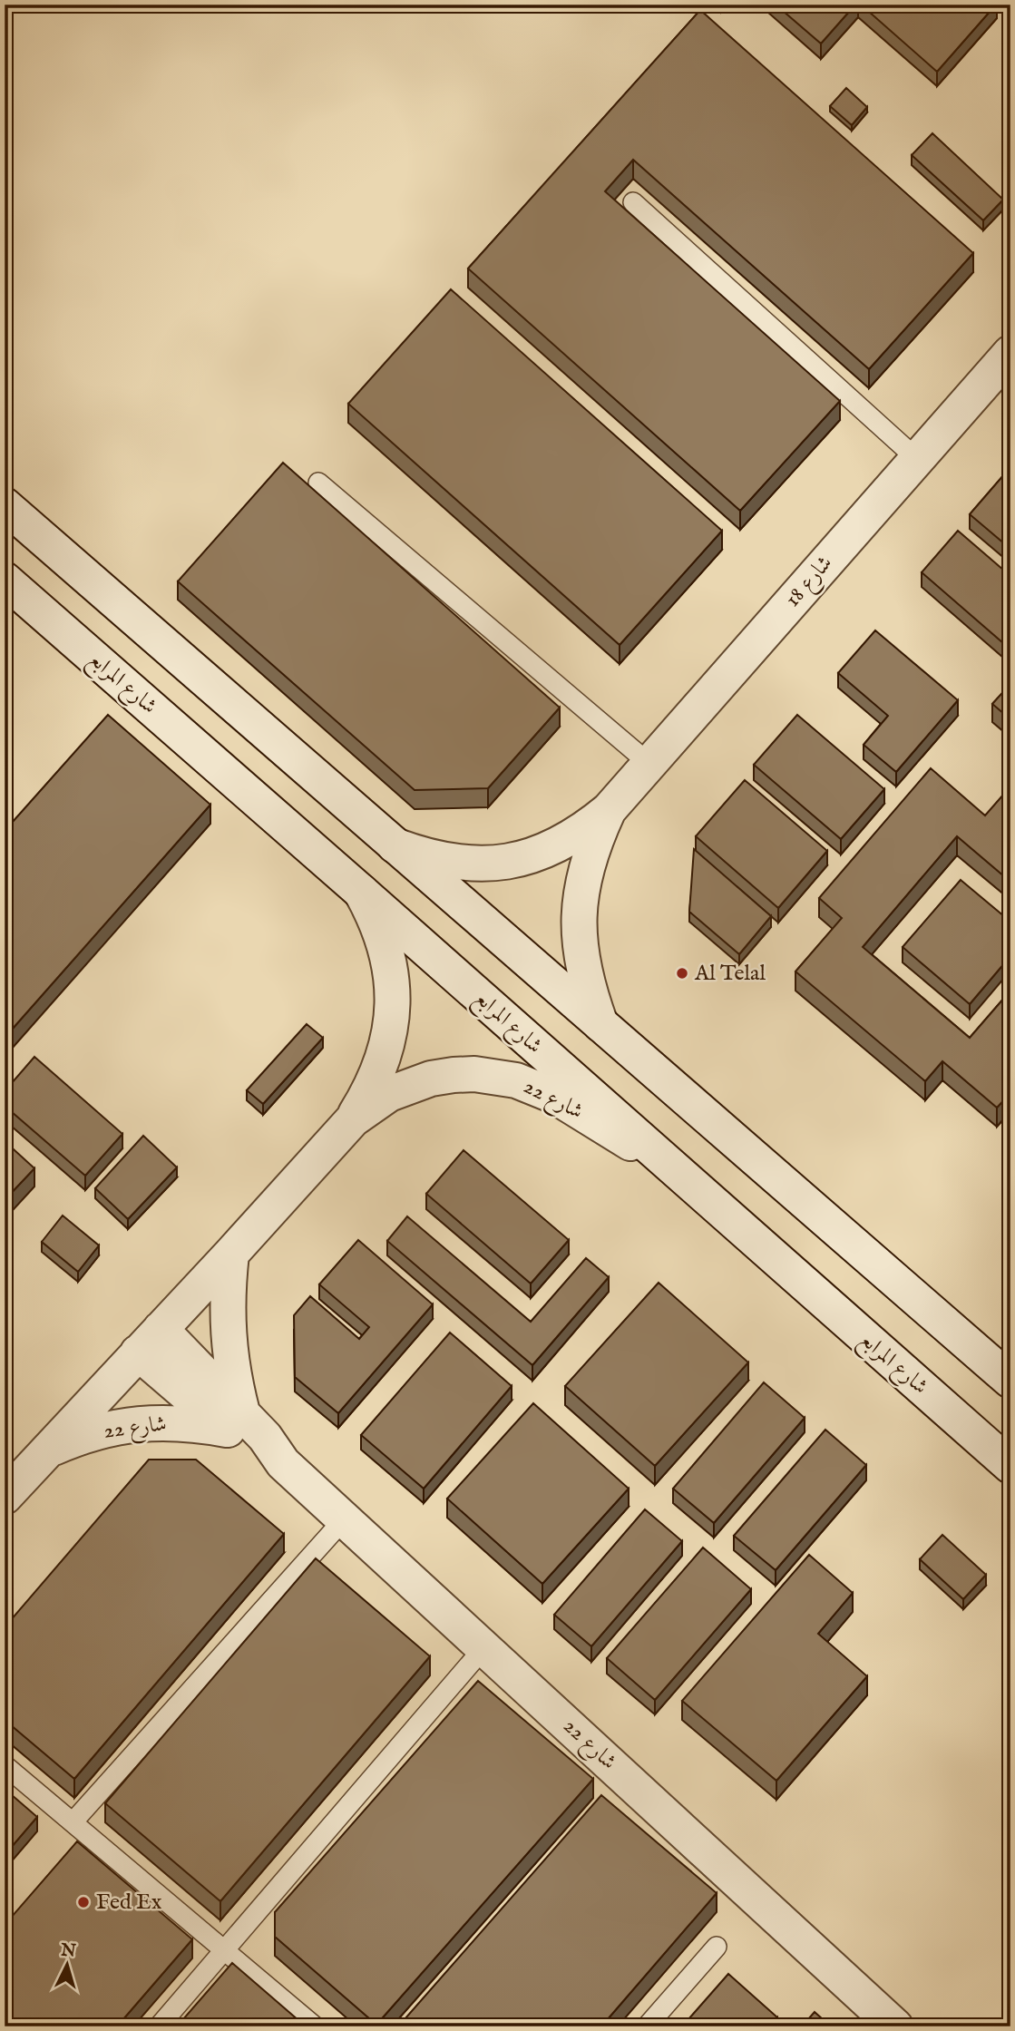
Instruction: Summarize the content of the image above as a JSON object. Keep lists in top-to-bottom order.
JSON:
{
  "streets": {
    "street": ["شارع 18", "شارع المرابع", "شارع 22"]
  },
  "crossings": [
    ["شارع المرابع", "شارع 22"]
  ],
  "places": ["Al Telal", "Fed Ex"],
  "north": "top"
}
